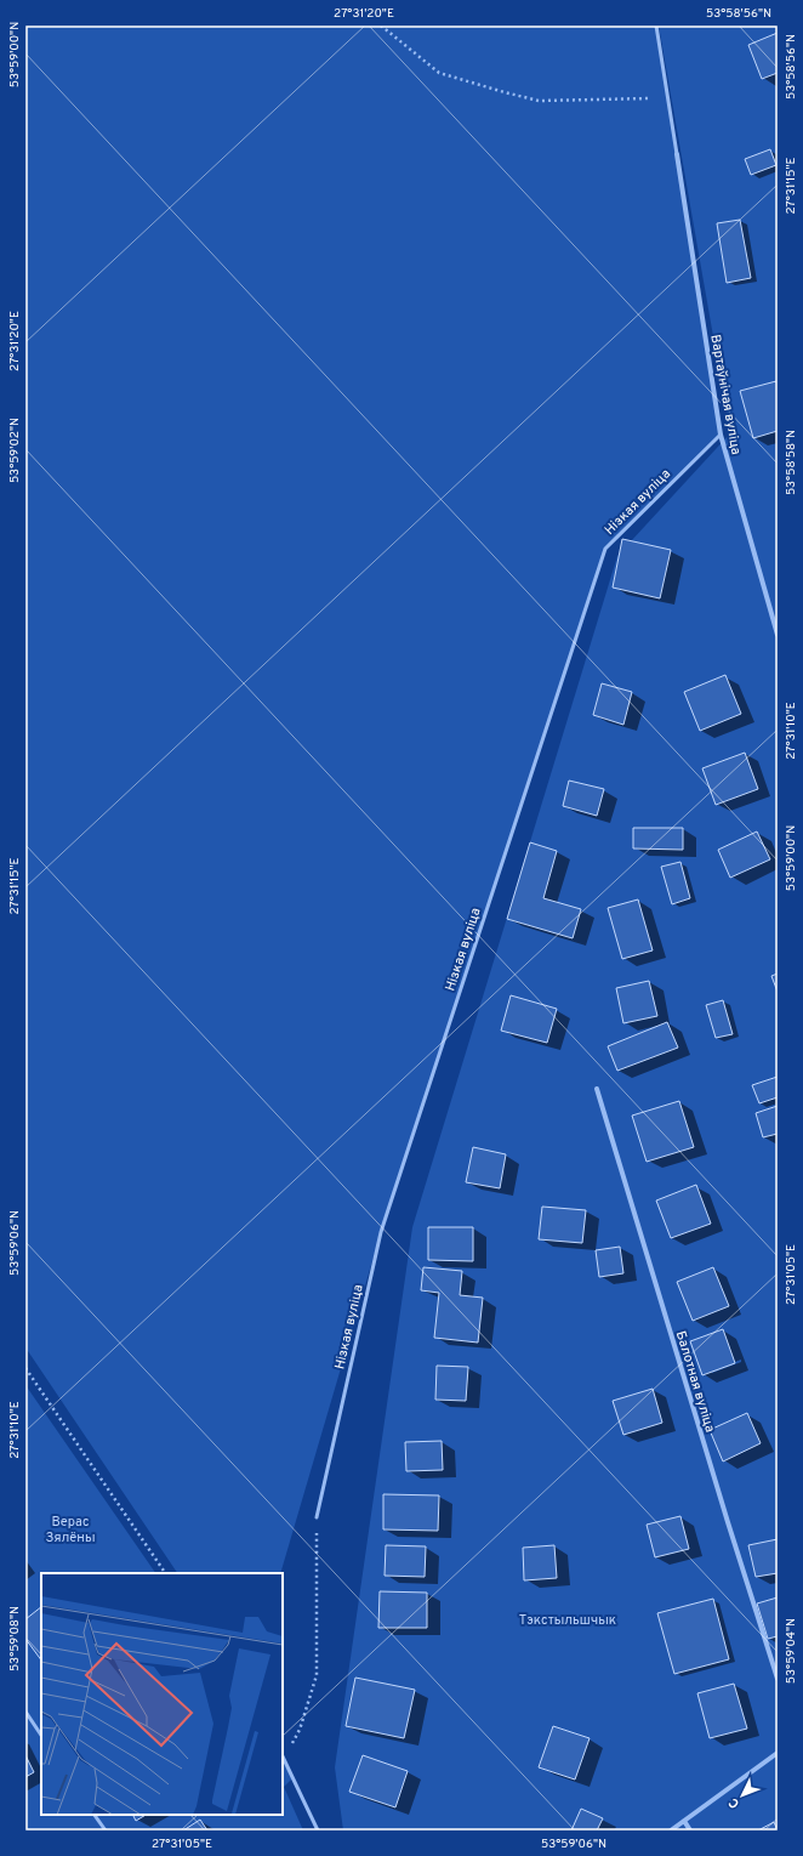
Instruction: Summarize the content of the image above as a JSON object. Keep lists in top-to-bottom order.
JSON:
{
  "streets": {
    "street": ["Вартаўнічая вуліца", "Балотная вуліца"],
    "lane": ["Нізкая вуліца"]
  },
  "crossings": [
    ["Вартаўнічая вуліца", "Нізкая вуліца"]
  ],
  "parks": ["Верас Зялёны", "Тэкстыльшчык"],
  "north": "bottom left",
  "coordinates": [
    "27°31'20\"E",
    "53°58'56\"N",
    "53°59'00\"N",
    "27°31'15\"E",
    "53°59'02\"N",
    "53°58'58\"N",
    "27°31'10\"E",
    "53°59'06\"N",
    "27°31'05\"E",
    "53°59'08\"N",
    "53°59'04\"N"
  ]
}
